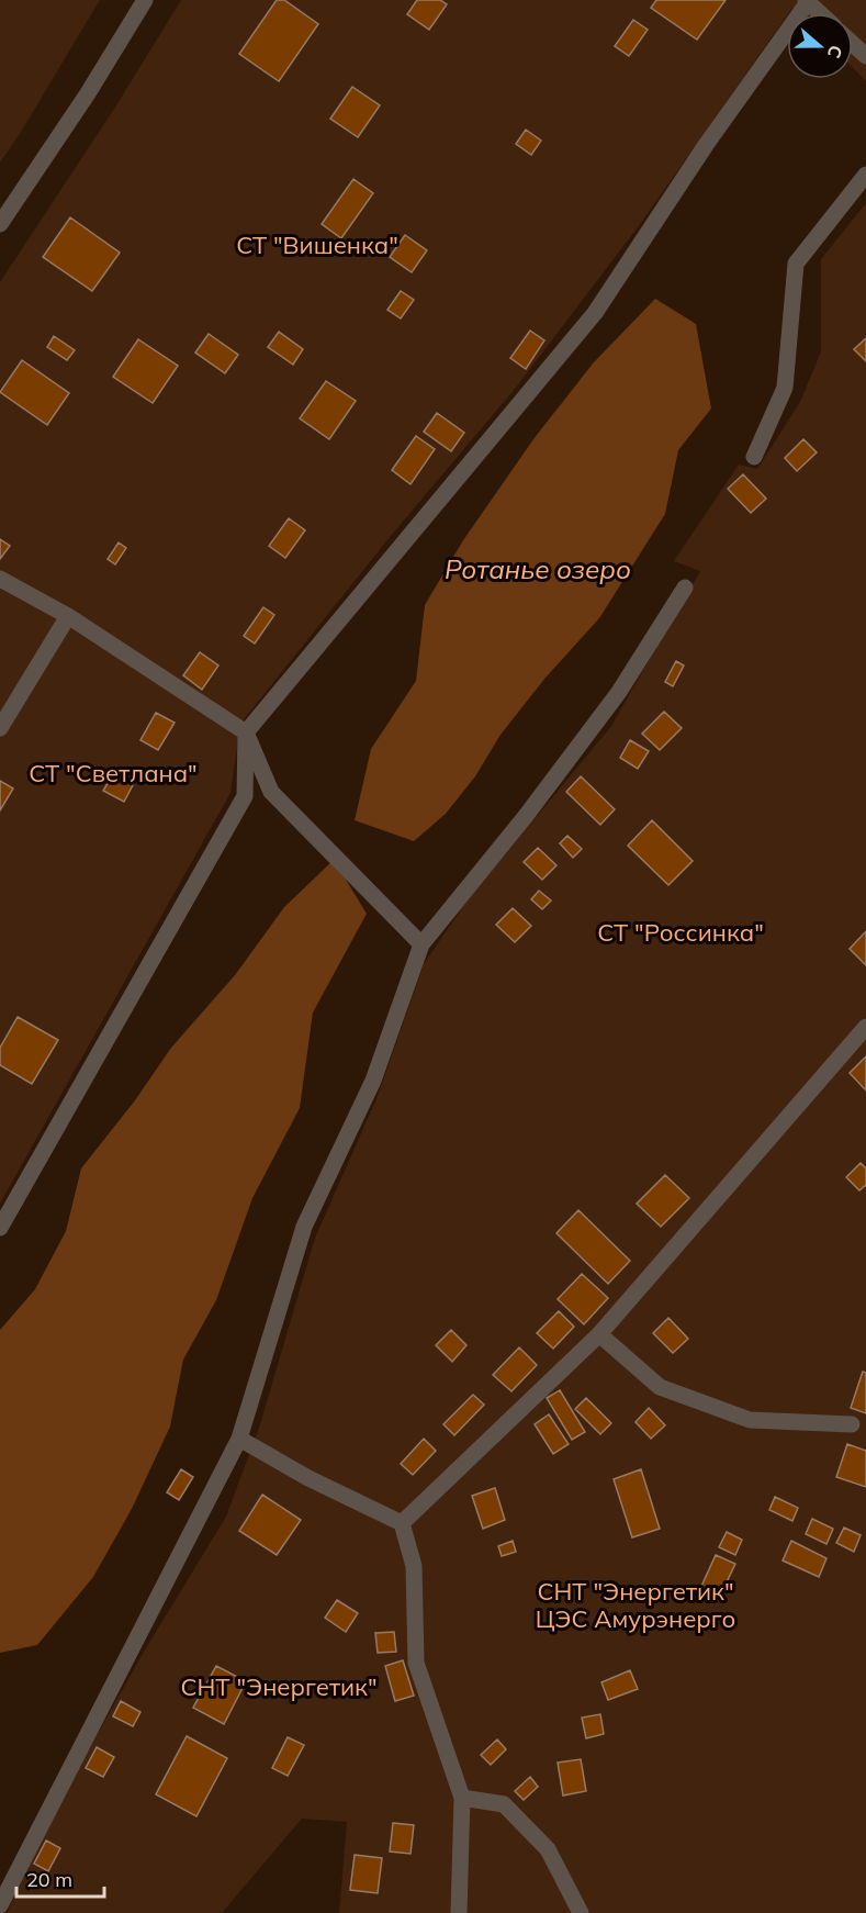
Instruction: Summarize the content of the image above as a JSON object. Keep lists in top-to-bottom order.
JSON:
{
  "water": ["Ротанье озеро"],
  "parks": [
    "СТ \"Вишенка\"",
    "СТ \"Светлана\"",
    "СТ \"Россинка\"",
    "СНТ \"Энергетик\" ЦЭС Амурэнерго",
    "СНТ \"Энергетик\""
  ],
  "scale_bar": "20 m",
  "north": "right"
}
